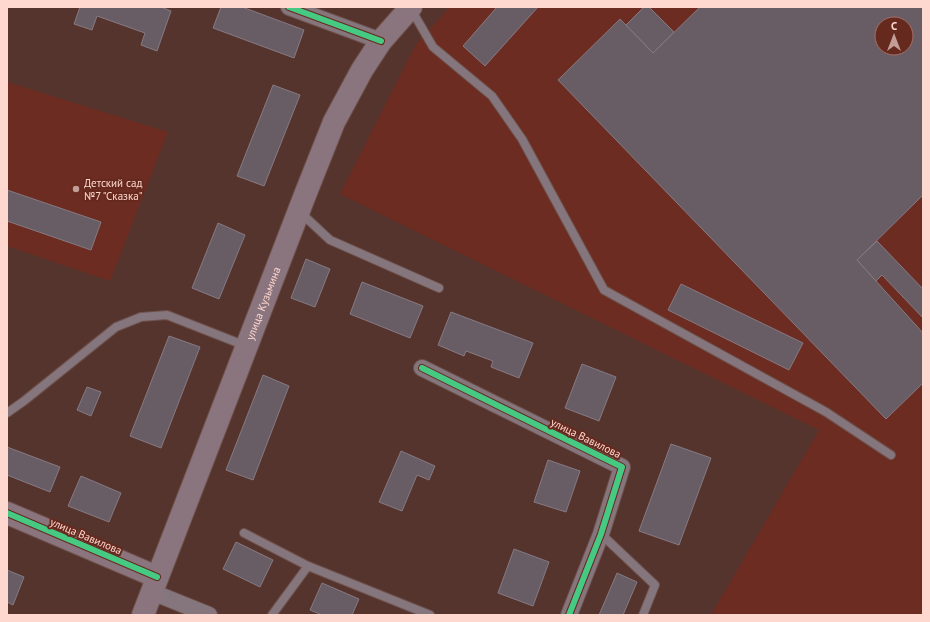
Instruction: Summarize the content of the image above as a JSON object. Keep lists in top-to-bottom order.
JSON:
{
  "streets": {
    "main road": ["улица Кузьмина", "улица Вавилова"]
  },
  "crossings": [
    ["улица Кузьмина", "улица Вавилова"]
  ],
  "places": ["Детский сад №7 \"Сказка\""],
  "north": "top"
}
